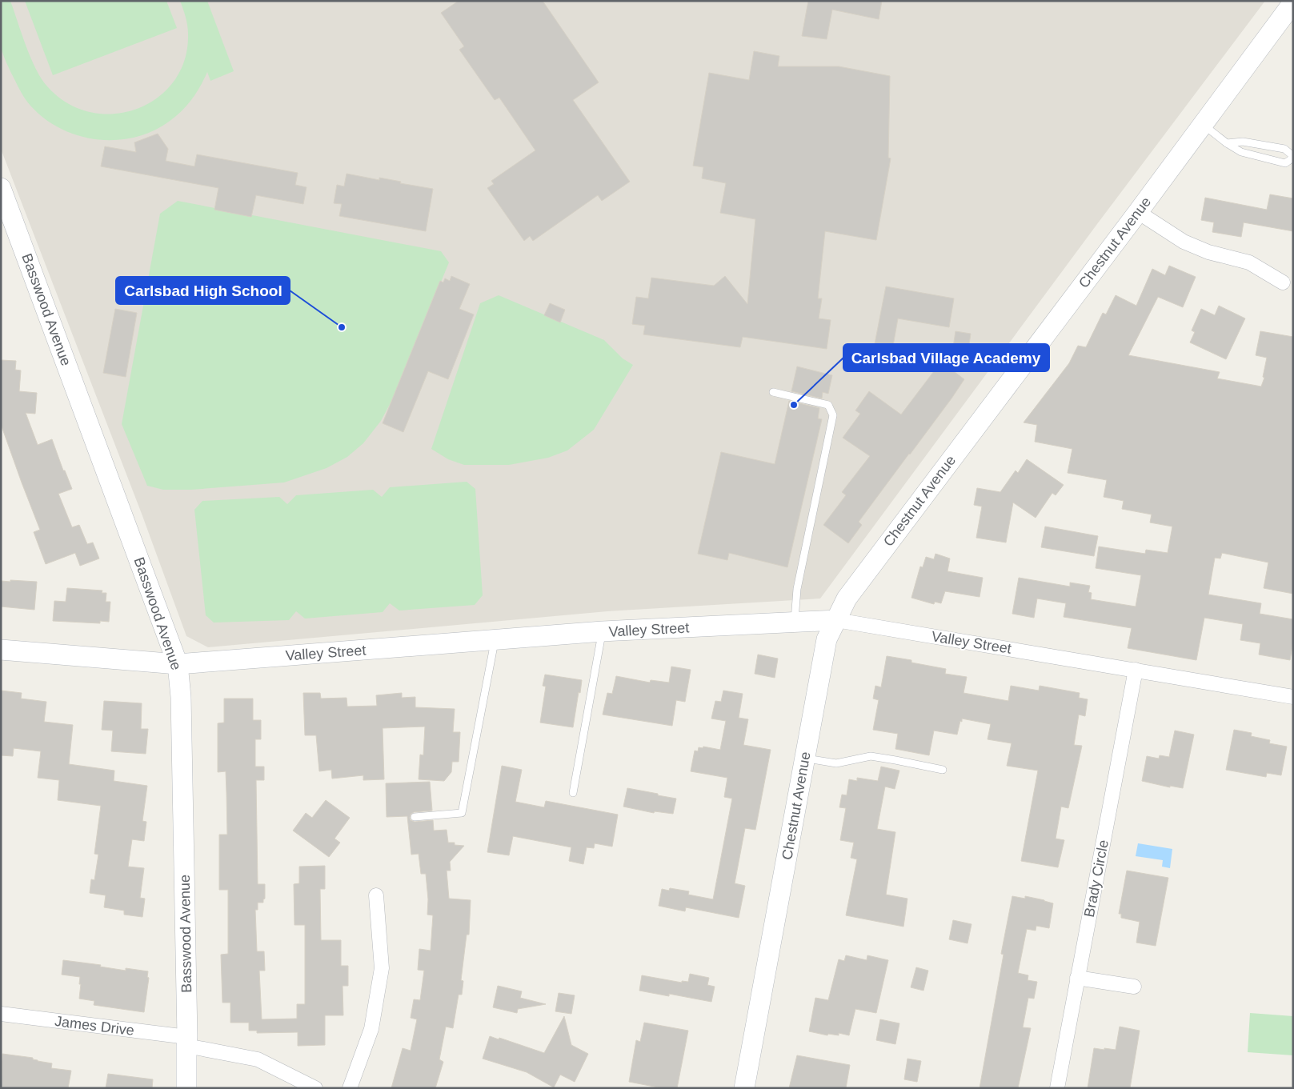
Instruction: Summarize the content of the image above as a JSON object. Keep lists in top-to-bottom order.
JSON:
{
  "streets": {
    "street": [
      "Chestnut Avenue",
      "Basswood Avenue",
      "Valley Street",
      "Brady Circle",
      "James Drive"
    ]
  },
  "crossings": [
    ["Chestnut Avenue", "Valley Street"],
    ["Basswood Avenue", "Valley Street"],
    ["Basswood Avenue", "James Drive"],
    ["Valley Street", "Brady Circle"]
  ],
  "places": ["Carlsbad High School", "Carlsbad Village Academy"]
}
